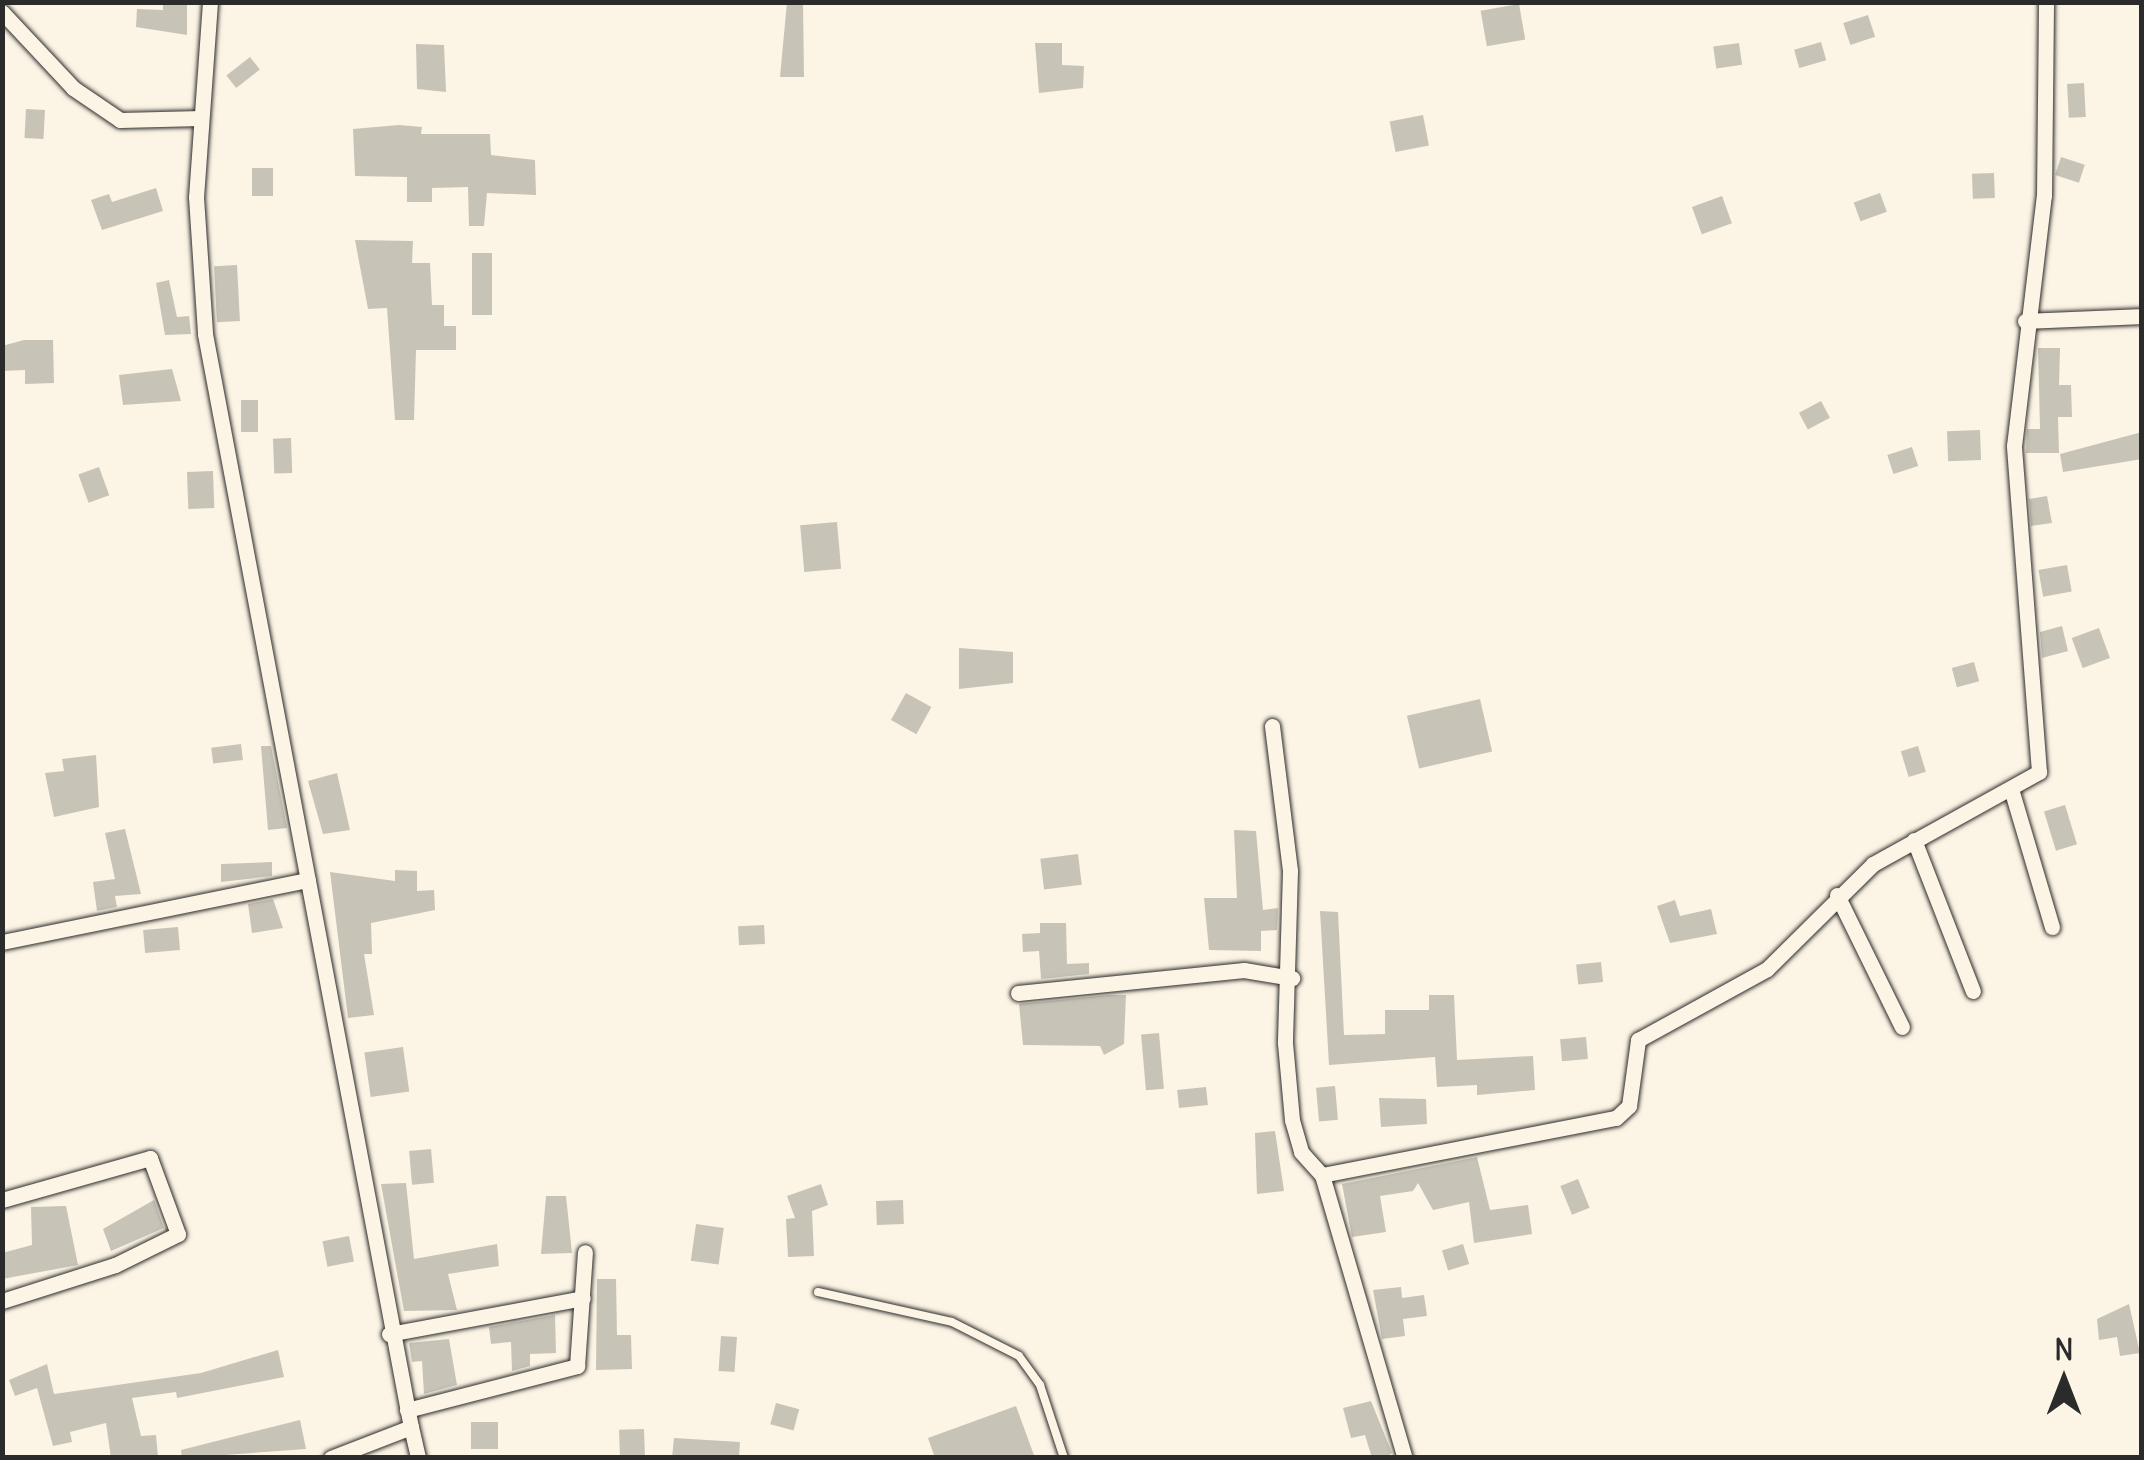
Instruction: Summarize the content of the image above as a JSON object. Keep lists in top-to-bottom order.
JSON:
{
  "north": "top"
}
